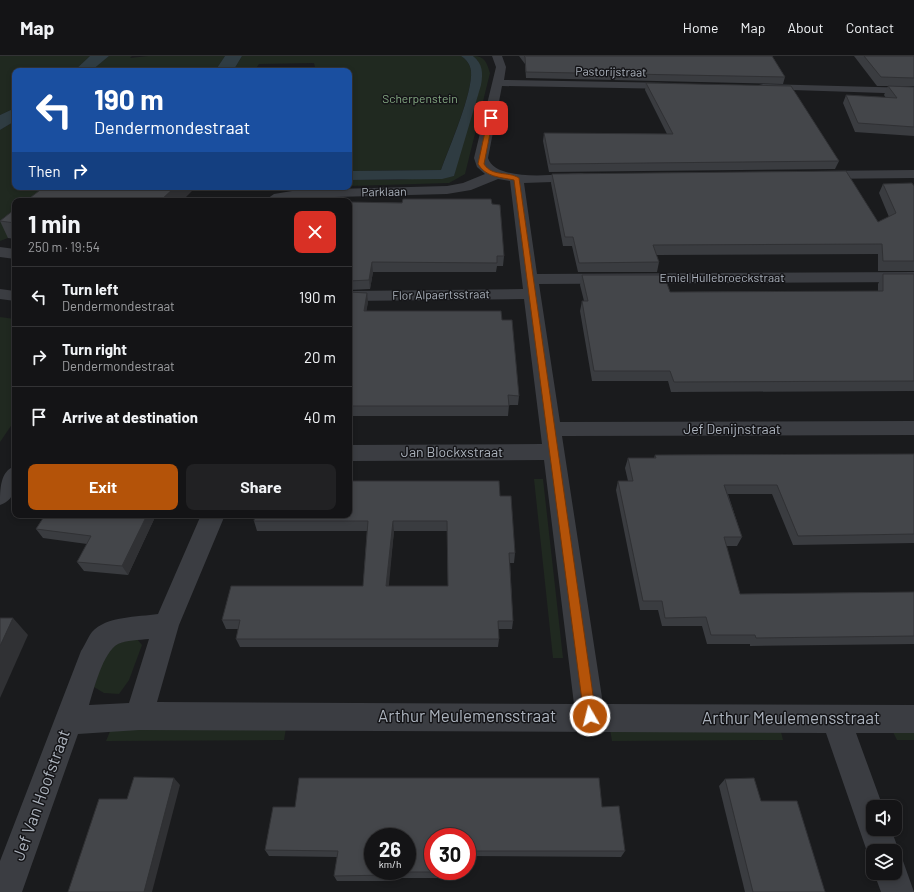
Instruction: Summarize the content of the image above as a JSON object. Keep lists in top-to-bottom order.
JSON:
{
  "streets": {
    "street": [
      "Pastorijstraat",
      "Parklaan",
      "Emiel Hullebroeckstraat",
      "Flor Alpaertsstraat",
      "Jef Denijnstraat",
      "Jan Blockxstraat",
      "Arthur Meulemensstraat",
      "Jef Van Hoofstraat"
    ]
  },
  "crossings": [
    ["Emiel Hullebroeckstraat", "Flor Alpaertsstraat"],
    ["Arthur Meulemensstraat", "Jef Van Hoofstraat"]
  ],
  "parks": ["Scherpenstein"],
  "page": {
    "header": "Map",
    "nav": [
      "Home",
      "Map",
      "About",
      "Contact"
    ],
    "turn": ["190 m", "Dendermondestraat"],
    "then": "Then",
    "heading": ["1 min", "250 m · 19:54"],
    "list": [
      {
        "name": "Turn left",
        "note": "Dendermondestraat",
        "value": "190 m"
      },
      {
        "name": "Turn right",
        "note": "Dendermondestraat",
        "value": "20 m"
      },
      {
        "name": "Arrive at destination",
        "value": "40 m"
      }
    ],
    "buttons": ["Exit", "Share"],
    "speed": "26 km/h",
    "limit": "30"
  }
}
